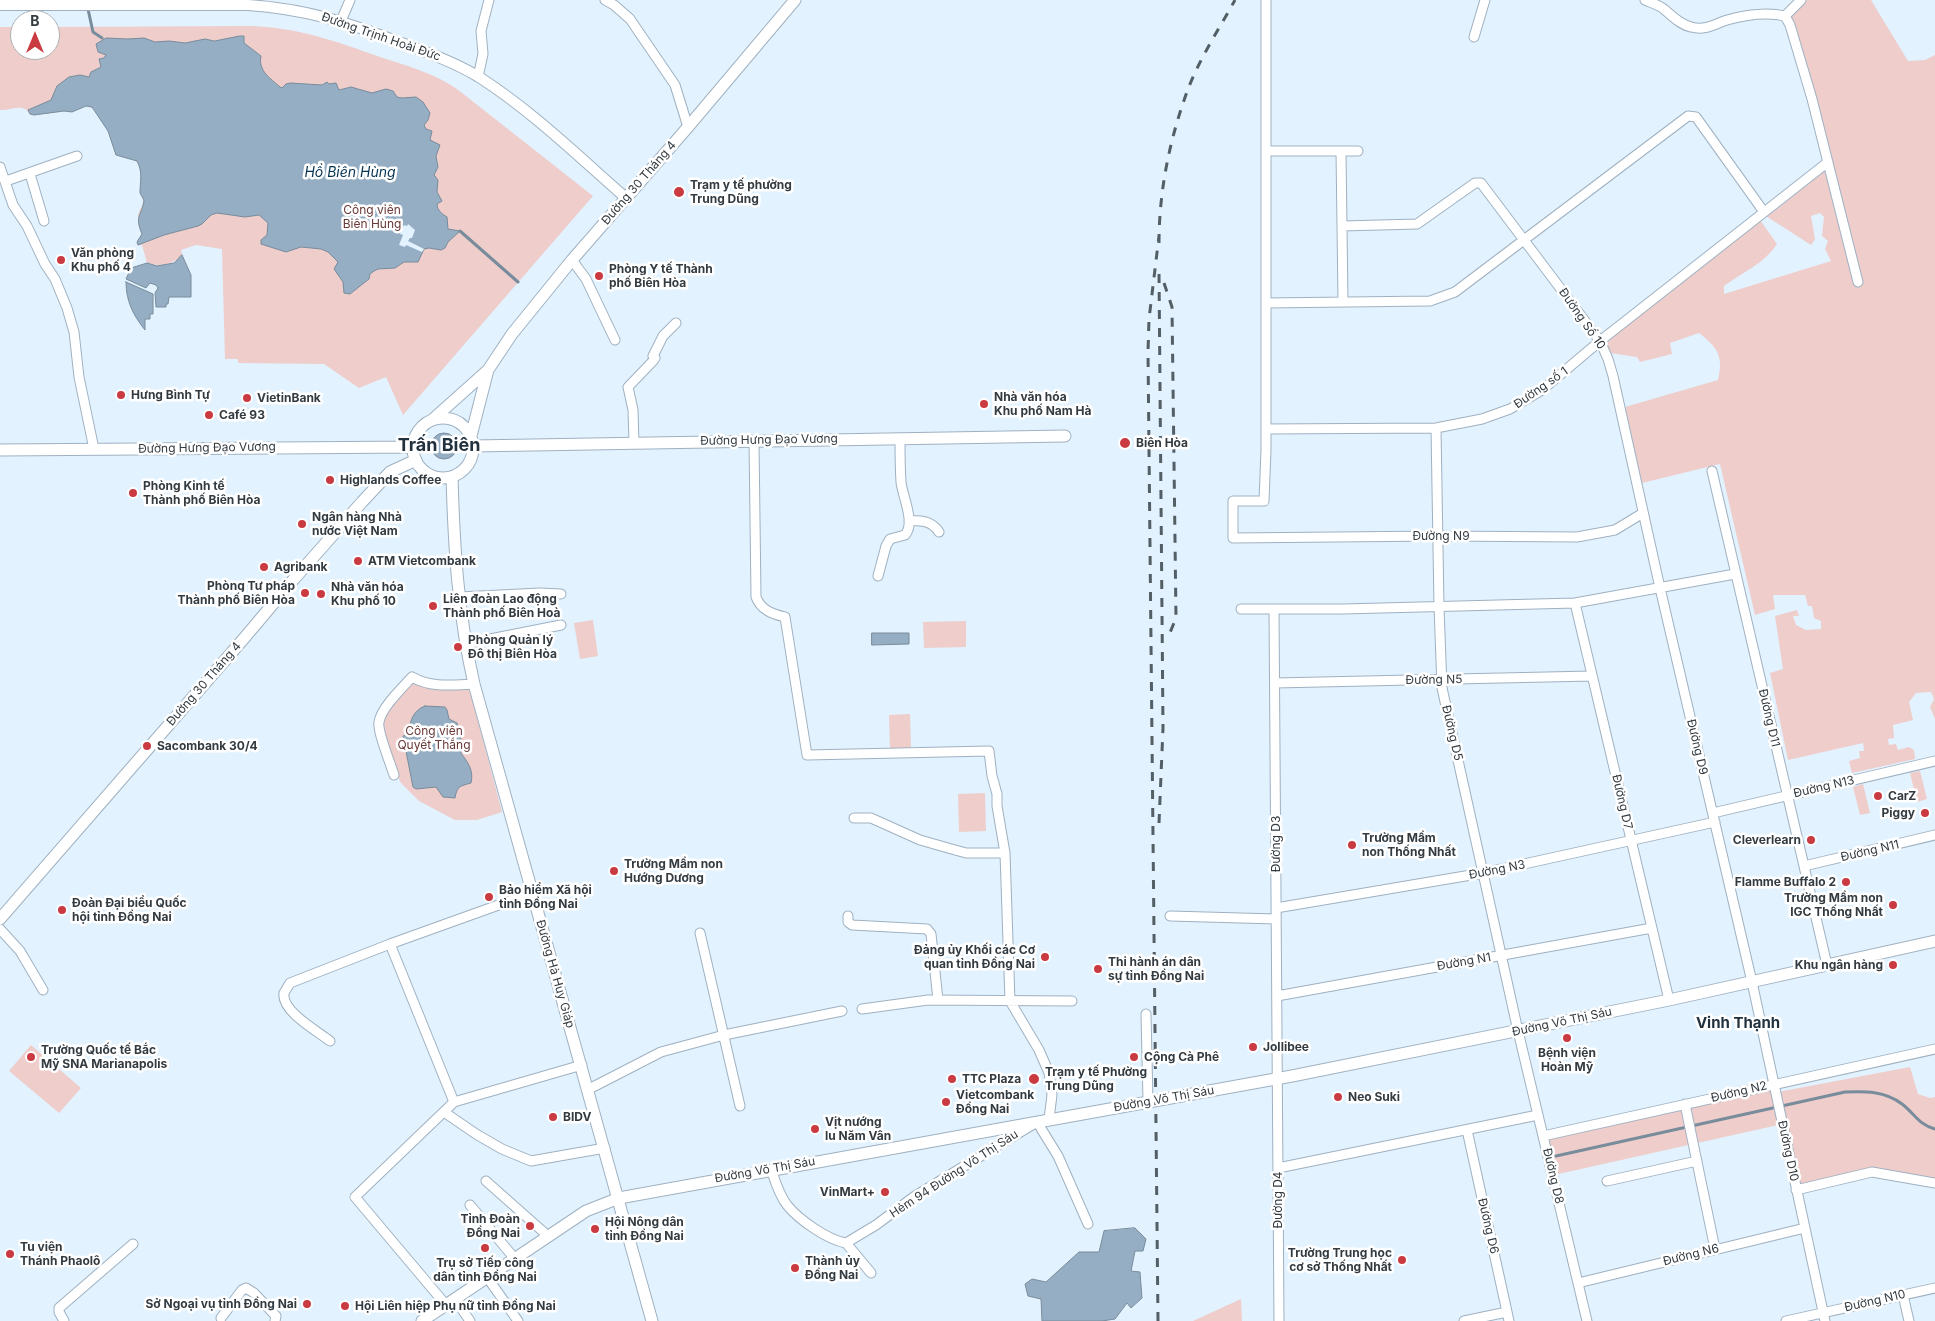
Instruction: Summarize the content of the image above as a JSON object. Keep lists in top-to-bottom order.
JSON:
{
  "streets": {
    "main road": [
      "Đường 30 Tháng 4",
      "Đường Hưng Đạo Vương",
      "Đường Hà Huy Giáp",
      "Đường Võ Thị Sáu"
    ],
    "street": [
      "Đường Trịnh Hoài Đức",
      "Đường Số 10",
      "Đường số 1",
      "Đường N9",
      "Đường N5",
      "Đường D11",
      "Đường D5",
      "Đường D9",
      "Đường N13",
      "Đường D7",
      "Đường D3",
      "Đường N11",
      "Đường N3",
      "Đường N1",
      "Đường N2",
      "Đường D10",
      "Hẻm 94 Đường Võ Thị Sáu",
      "Đường D8",
      "Đường D4",
      "Đường D6",
      "Đường N6",
      "Đường N10"
    ]
  },
  "crossings": [
    ["Đường Trịnh Hoài Đức", "Đường 30 Tháng 4"],
    ["Đường 30 Tháng 4", "Đường Hưng Đạo Vương"],
    ["Đường 30 Tháng 4", "Đường Hà Huy Giáp"],
    ["Đường Số 10", "Đường số 1"],
    ["Đường Số 10", "Đường N9"],
    ["Đường Số 10", "Đường D9"],
    ["Đường số 1", "Đường N9"],
    ["Đường số 1", "Đường D5"],
    ["Đường Hưng Đạo Vương", "Đường Hà Huy Giáp"],
    ["Đường N9", "Đường D5"],
    ["Đường N9", "Đường D9"],
    ["Đường N5", "Đường D5"],
    ["Đường N5", "Đường D7"],
    ["Đường N5", "Đường D3"],
    ["Đường D11", "Đường N13"],
    ["Đường D11", "Đường N11"],
    ["Đường D11", "Đường Võ Thị Sáu"],
    ["Đường D5", "Đường N3"],
    ["Đường D5", "Đường N1"],
    ["Đường D5", "Đường Võ Thị Sáu"],
    ["Đường D5", "Đường D8"],
    ["Đường D9", "Đường N13"],
    ["Đường D9", "Đường N3"],
    ["Đường D9", "Đường Võ Thị Sáu"],
    ["Đường D9", "Đường D10"],
    ["Đường D7", "Đường N3"],
    ["Đường D7", "Đường N1"],
    ["Đường D7", "Đường Võ Thị Sáu"],
    ["Đường D3", "Đường N3"],
    ["Đường D3", "Đường N1"],
    ["Đường D3", "Đường Võ Thị Sáu"],
    ["Đường D3", "Đường D4"],
    ["Đường Hà Huy Giáp", "Đường Võ Thị Sáu"],
    ["Đường Võ Thị Sáu", "Đường D10"],
    ["Đường Võ Thị Sáu", "Hẻm 94 Đường Võ Thị Sáu"],
    ["Đường Võ Thị Sáu", "Đường D8"],
    ["Đường Võ Thị Sáu", "Đường D4"],
    ["Đường N2", "Đường D10"],
    ["Đường N2", "Đường D8"],
    ["Đường D10", "Đường N6"],
    ["Đường D10", "Đường N10"],
    ["Đường D8", "Đường N6"]
  ],
  "districts": ["Trấn Biên", "Vinh Thạnh"],
  "water": ["Hồ Biên Hùng"],
  "parks": ["Công viên Biên Hùng", "Công viên Quyết Thắng"],
  "places": [
    "Trạm y tế phường Trung Dũng",
    "Văn phòng Khu phố 4",
    "Phòng Y tế Thành phố Biên Hòa",
    "Hưng Bình Tự",
    "VietinBank",
    "Nhà văn hóa Khu phố Nam Hà",
    "Café 93",
    "Biên Hòa",
    "Highlands Coffee",
    "Phòng Kinh tế Thành phố Biên Hòa",
    "Ngân hàng Nhà nước Việt Nam",
    "ATM Vietcombank",
    "Agribank",
    "Phòng Tư pháp Thành phố Biên Hòa",
    "Nhà văn hóa Khu phố 10",
    "Liên đoàn Lao động Thành phố Biên Hoà",
    "Phòng Quản lý Đô thị Biên Hòa",
    "Sacombank 30/4",
    "CarZ",
    "Piggy",
    "Cleverlearn",
    "Trường Mầm non Thống Nhất",
    "Trường Mầm non Hướng Dương",
    "Flamme Buffalo 2",
    "Bảo hiểm Xã hội tỉnh Đồng Nai",
    "Trường Mầm non IGC Thống Nhất",
    "Đoàn Đại biểu Quốc hội tỉnh Đồng Nai",
    "Đảng ủy Khối các Cơ quan tỉnh Đồng Nai",
    "Khu ngân hàng",
    "Thi hành án dân sự tỉnh Đồng Nai",
    "Bệnh viện Hoàn Mỹ",
    "Jollibee",
    "Trường Quốc tế Bắc Mỹ SNA Marianapolis",
    "Cộng Cà Phê",
    "TTC Plaza",
    "Trạm y tế Phường Trung Dũng",
    "Neo Suki",
    "Vietcombank Đồng Nai",
    "BIDV",
    "Vịt nướng lu Năm Vân",
    "VinMart+",
    "Tỉnh Đoàn Đồng Nai",
    "Hội Nông dân tỉnh Đồng Nai",
    "Trụ sở Tiếp công dân tỉnh Đồng Nai",
    "Tu viện Thánh Phaolô",
    "Trường Trung học cơ sở Thống Nhất",
    "Thành ủy Đồng Nai",
    "Sở Ngoại vụ tỉnh Đồng Nai",
    "Hội Liên hiệp Phụ nữ tỉnh Đồng Nai"
  ],
  "north": "top"
}
